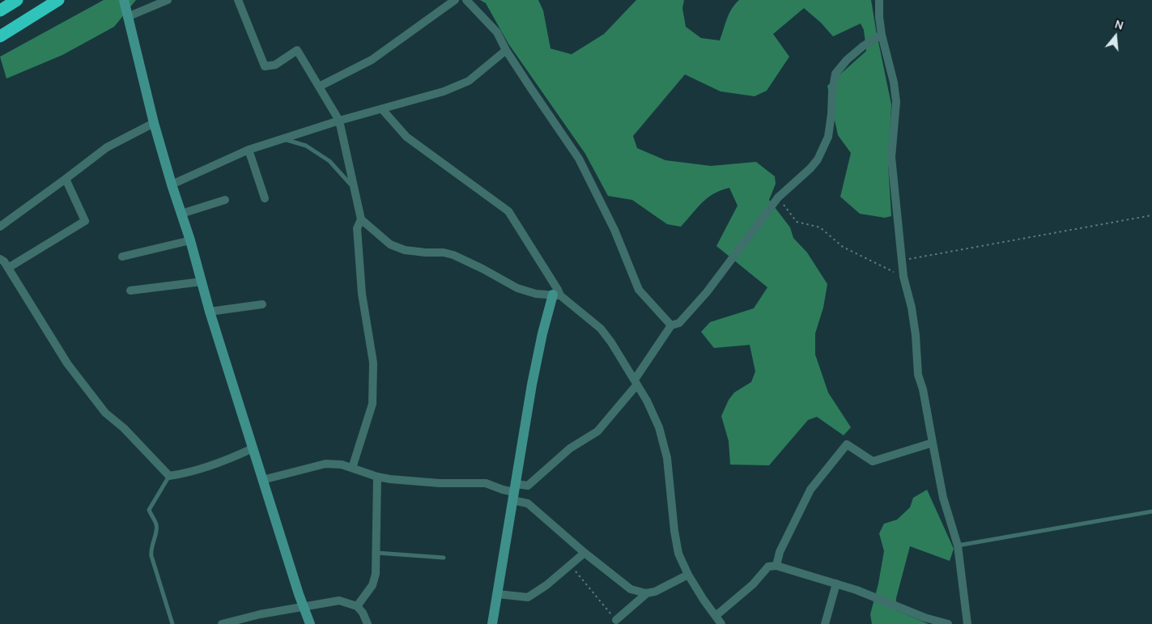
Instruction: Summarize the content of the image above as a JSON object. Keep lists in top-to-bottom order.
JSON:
{
  "north": "top"
}
